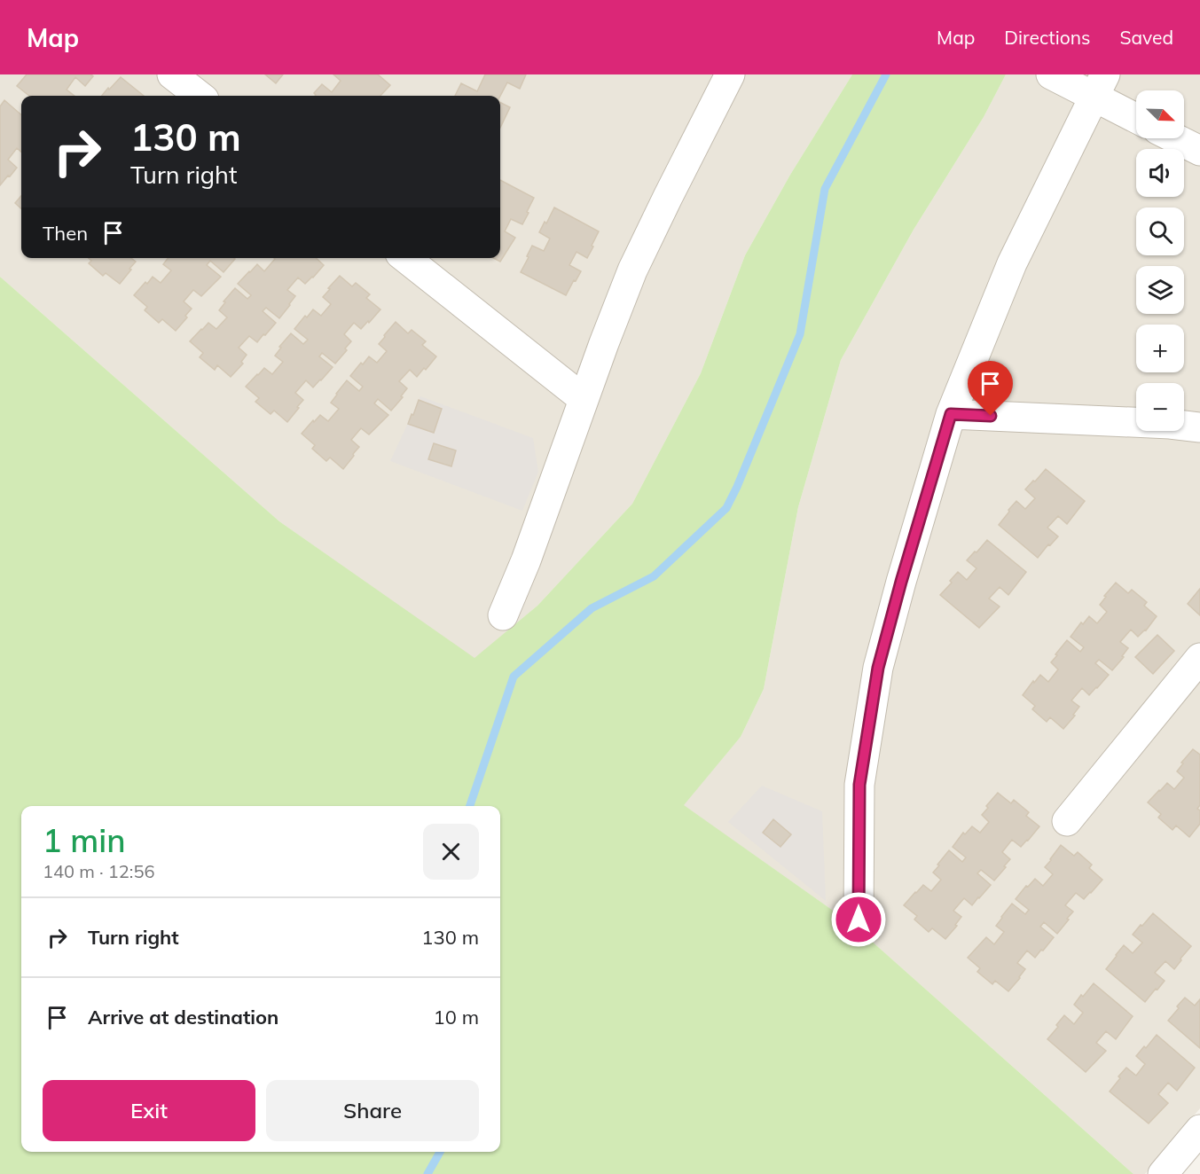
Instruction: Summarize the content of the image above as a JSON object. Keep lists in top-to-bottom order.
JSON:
{
  "north": "bottom right",
  "page": {
    "header": "Map",
    "nav": ["Map", "Directions", "Saved"],
    "map_buttons": ["+", "−"],
    "turn": ["130 m", "Turn right"],
    "then": "Then",
    "heading": ["1 min", "140 m · 12:56"],
    "list": [
      {
        "name": "Turn right",
        "value": "130 m"
      },
      {
        "name": "Arrive at destination",
        "value": "10 m"
      }
    ],
    "buttons": ["Exit", "Share"]
  }
}
